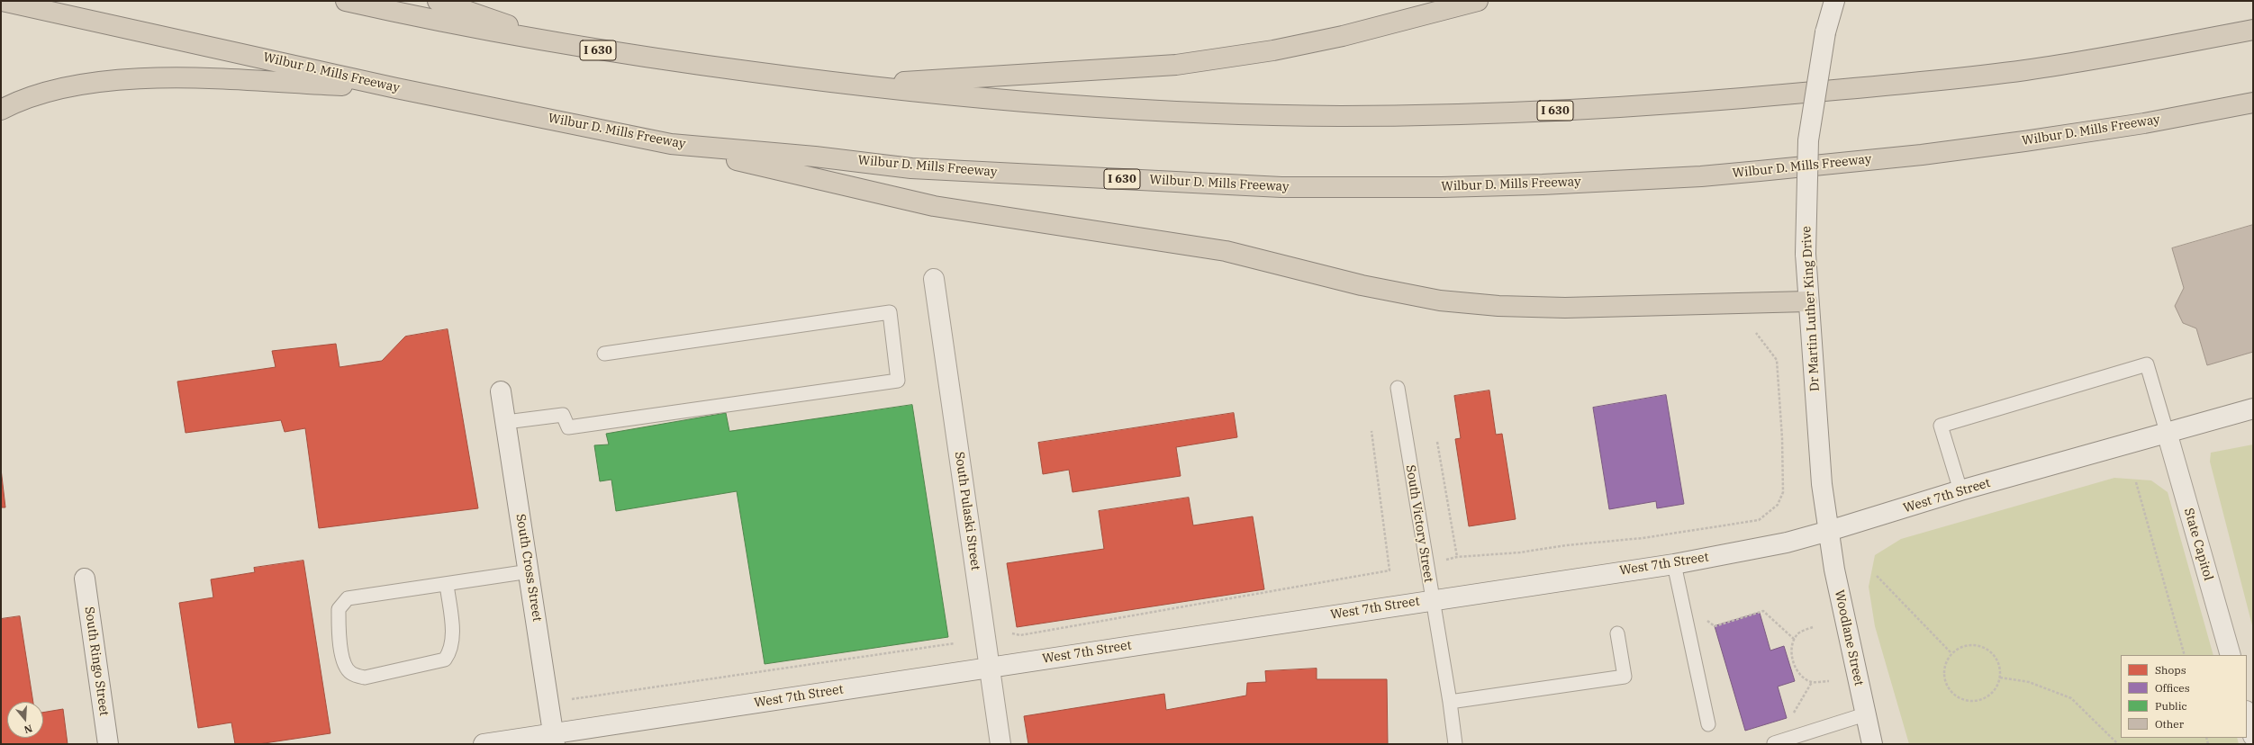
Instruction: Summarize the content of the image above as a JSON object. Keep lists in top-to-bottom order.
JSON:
{
  "streets": {
    "highway": ["I 630", "Wilbur D. Mills Freeway"],
    "street": [
      "Dr Martin Luther King Drive",
      "West 7th Street",
      "South Pulaski Street",
      "State Capitol",
      "South Cross Street",
      "Woodlane Street",
      "South Ringo Street"
    ],
    "lane": ["South Victory Street"]
  },
  "crossings": [
    ["Dr Martin Luther King Drive", "West 7th Street"],
    ["Dr Martin Luther King Drive", "Woodlane Street"],
    ["West 7th Street", "South Pulaski Street"],
    ["West 7th Street", "South Victory Street"],
    ["West 7th Street", "State Capitol"],
    ["West 7th Street", "South Cross Street"],
    ["West 7th Street", "Woodlane Street"]
  ],
  "legend": [
    "Shops",
    "Offices",
    "Public",
    "Other"
  ],
  "north": "bottom"
}
